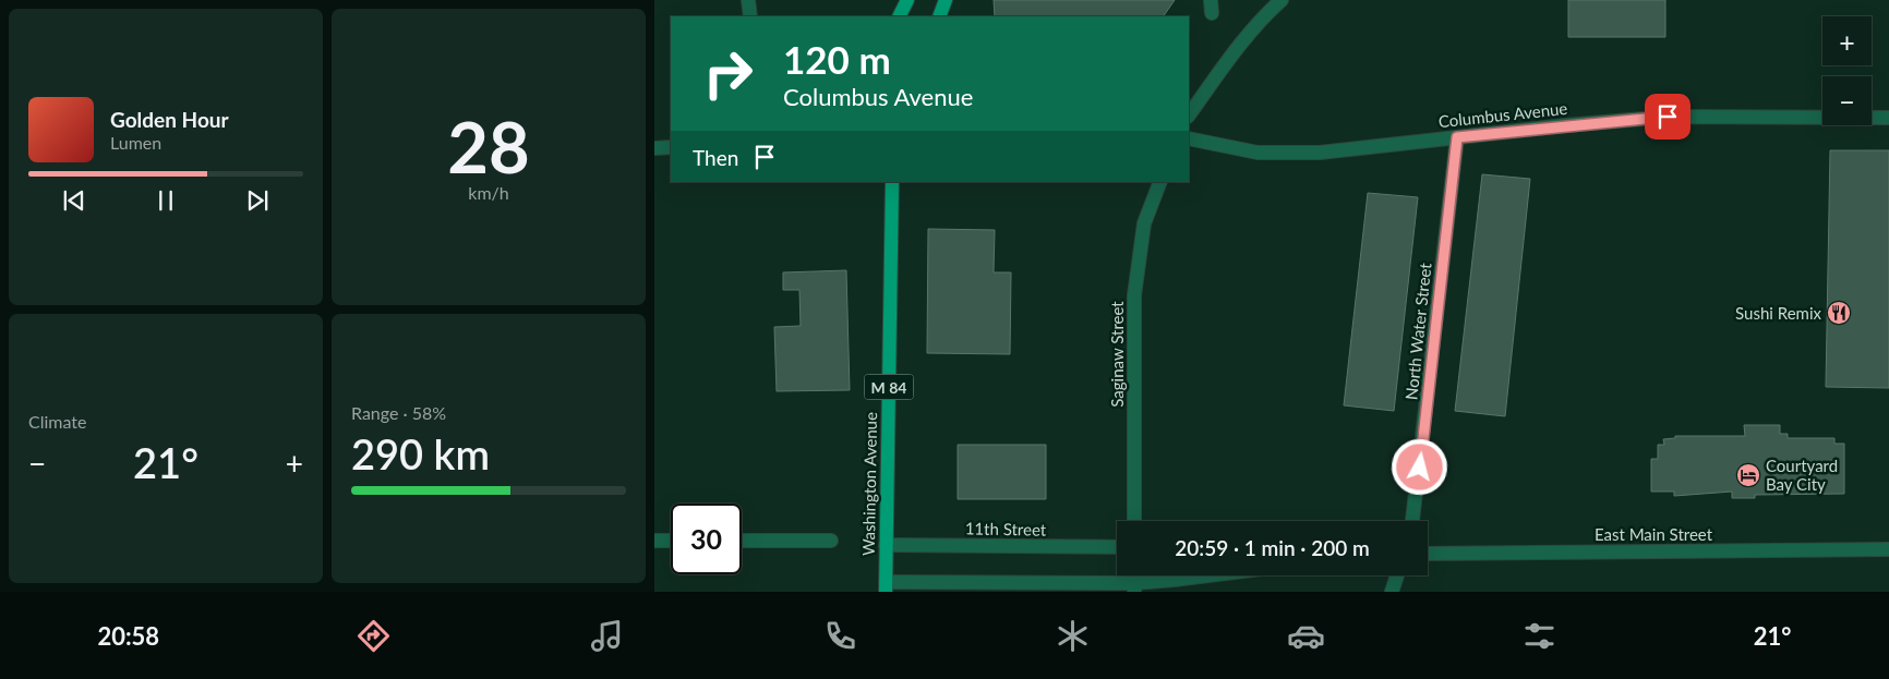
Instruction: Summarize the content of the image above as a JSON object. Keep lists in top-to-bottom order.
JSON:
{
  "streets": {
    "main road": ["M 84", "Washington Avenue"],
    "street": [
      "Columbus Avenue",
      "North Water Street",
      "Saginaw Street",
      "11th Street",
      "East Main Street"
    ]
  },
  "crossings": [
    ["Columbus Avenue", "North Water Street"],
    ["Washington Avenue", "11th Street"]
  ],
  "places": {
    "restaurant": ["Sushi Remix"],
    "hotel": ["Courtyard Bay City"]
  },
  "page": {
    "tile": [
      ["28", "km/h"],
      "Climate",
      ["Range · 58%", "290 km"]
    ],
    "map_buttons": ["+", "−"],
    "turn": ["120 m", "Columbus Avenue"],
    "song": ["Golden Hour", "Lumen"],
    "then": "Then",
    "heat": ["−", "21°", "+"],
    "limit": "30",
    "trip": "20:59 · 1 min · 200 m",
    "tabs": ["20:58", "21°"]
  }
}
